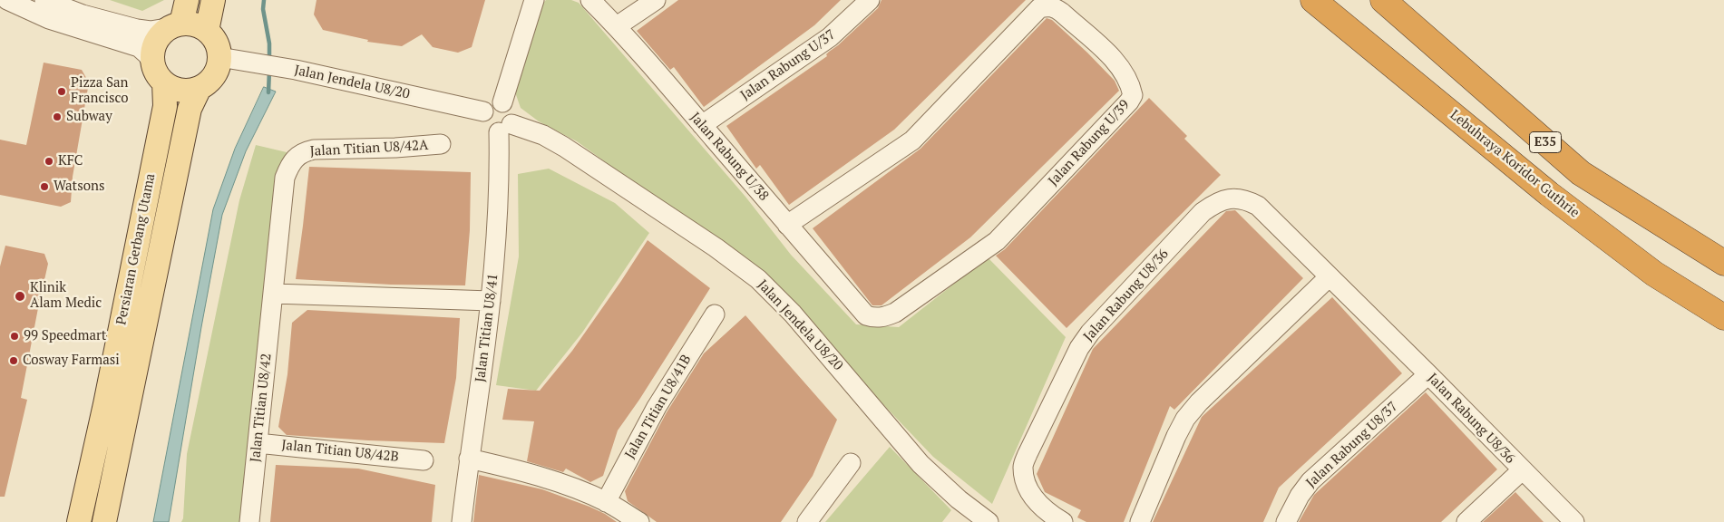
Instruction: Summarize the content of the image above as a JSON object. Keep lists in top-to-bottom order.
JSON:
{
  "streets": {
    "highway": ["E35", "Lebuhraya Koridor Guthrie"],
    "main road": ["Persiaran Gerbang Utama"],
    "street": [
      "Jalan Rabung U/37",
      "Jalan Jendela U8/20",
      "Jalan Rabung U/39",
      "Jalan Titian U8/42A",
      "Jalan Rabung U/38",
      "Jalan Rabung U8/36",
      "Jalan Titian U8/41",
      "Jalan Titian U8/41B",
      "Jalan Titian U8/42",
      "Jalan Rabung U8/37",
      "Jalan Titian U8/42B"
    ]
  },
  "crossings": [
    ["Jalan Rabung U/37", "Jalan Rabung U/38"],
    ["Jalan Jendela U8/20", "Persiaran Gerbang Utama"],
    ["Jalan Jendela U8/20", "Jalan Titian U8/41"],
    ["Jalan Rabung U/39", "Jalan Rabung U/38"],
    ["Jalan Titian U8/42A", "Jalan Titian U8/42"],
    ["Jalan Rabung U8/36", "Jalan Rabung U8/37"],
    ["Jalan Titian U8/42", "Jalan Titian U8/42B"]
  ],
  "places": [
    "Pizza San Francisco",
    "Subway",
    "KFC",
    "Watsons",
    "Klinik Alam Medic",
    "99 Speedmart",
    "Cosway Farmasi"
  ]
}
